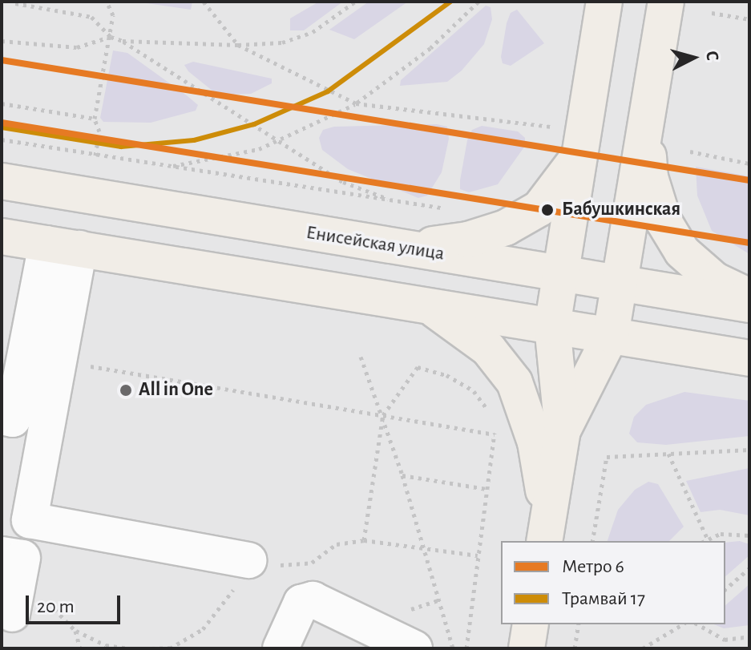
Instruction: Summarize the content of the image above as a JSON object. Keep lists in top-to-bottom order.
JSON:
{
  "streets": {
    "main road": ["Енисейская улица"]
  },
  "places": ["Бабушкинская", "All in One"],
  "lines": ["tram line 17", "metro line 6"],
  "legend": ["Метро 6", "Трамвай 17"],
  "scale_bar": "20 m",
  "north": "right"
}
